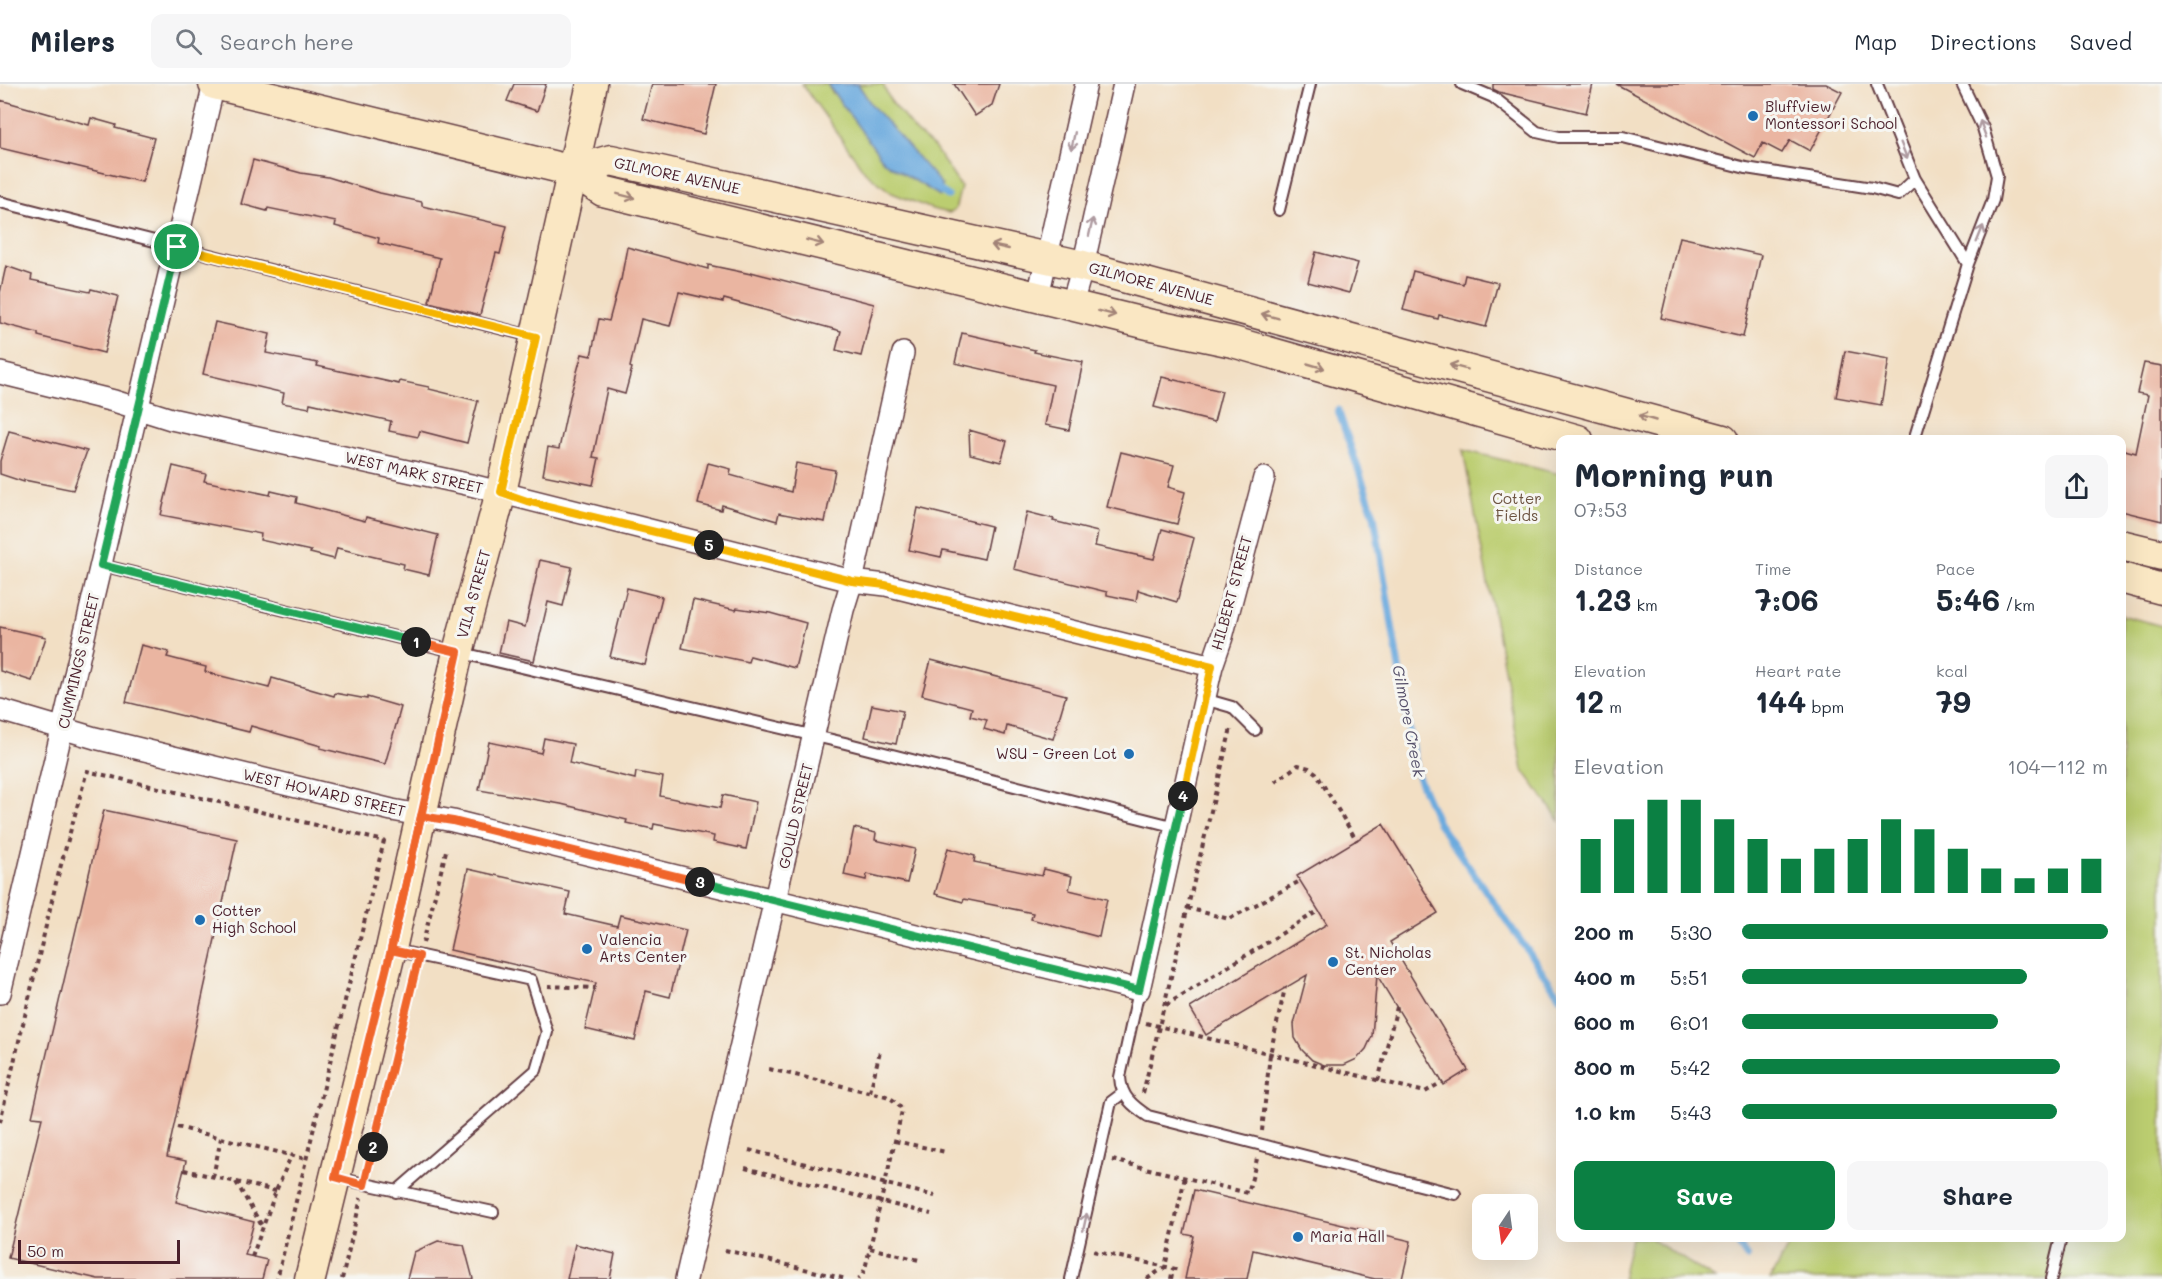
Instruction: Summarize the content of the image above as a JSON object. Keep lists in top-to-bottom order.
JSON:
{
  "streets": {
    "street": [
      "GILMORE AVENUE",
      "WEST MARK STREET",
      "HILBERT STREET",
      "VILA STREET",
      "CUMMINGS STREET",
      "WEST HOWARD STREET",
      "GOULD STREET"
    ]
  },
  "crossings": [
    ["GILMORE AVENUE", "VILA STREET"],
    ["GILMORE AVENUE", "CUMMINGS STREET"],
    ["WEST MARK STREET", "HILBERT STREET"],
    ["WEST MARK STREET", "VILA STREET"],
    ["WEST MARK STREET", "CUMMINGS STREET"],
    ["WEST MARK STREET", "GOULD STREET"],
    ["HILBERT STREET", "WEST HOWARD STREET"],
    ["VILA STREET", "WEST HOWARD STREET"],
    ["CUMMINGS STREET", "WEST HOWARD STREET"],
    ["WEST HOWARD STREET", "GOULD STREET"]
  ],
  "water": ["Gilmore Creek"],
  "parks": ["Cotter Fields"],
  "places": [
    "Bluffview Montessori School",
    "WSU - Green Lot",
    "Cotter High School",
    "Valencia Arts Center",
    "St. Nicholas Center",
    "Maria Hall"
  ],
  "scale_bar": "50 m",
  "north": "bottom",
  "page": {
    "header": "Milers",
    "search": "Search here",
    "nav": ["Map", "Directions", "Saved"],
    "heading": ["Morning run", "07:53"],
    "pins": [
      "5",
      "1",
      "4",
      "3",
      "2"
    ],
    "stats": [
      ["Distance", "1.23 km"],
      ["Time", "7:06"],
      ["Pace", "5:46 /km"],
      ["Elevation", "12 m"],
      ["Heart rate", "144 bpm"],
      ["kcal", "79"]
    ],
    "chart": ["Elevation", "104–112 m"],
    "list": [
      {
        "name": "200 m",
        "note": "5:30"
      },
      {
        "name": "400 m",
        "note": "5:51"
      },
      {
        "name": "600 m",
        "note": "6:01"
      },
      {
        "name": "800 m",
        "note": "5:42"
      },
      {
        "name": "1.0 km",
        "note": "5:43"
      }
    ],
    "buttons": ["Save", "Share"],
    "scale": "50 m"
  }
}
